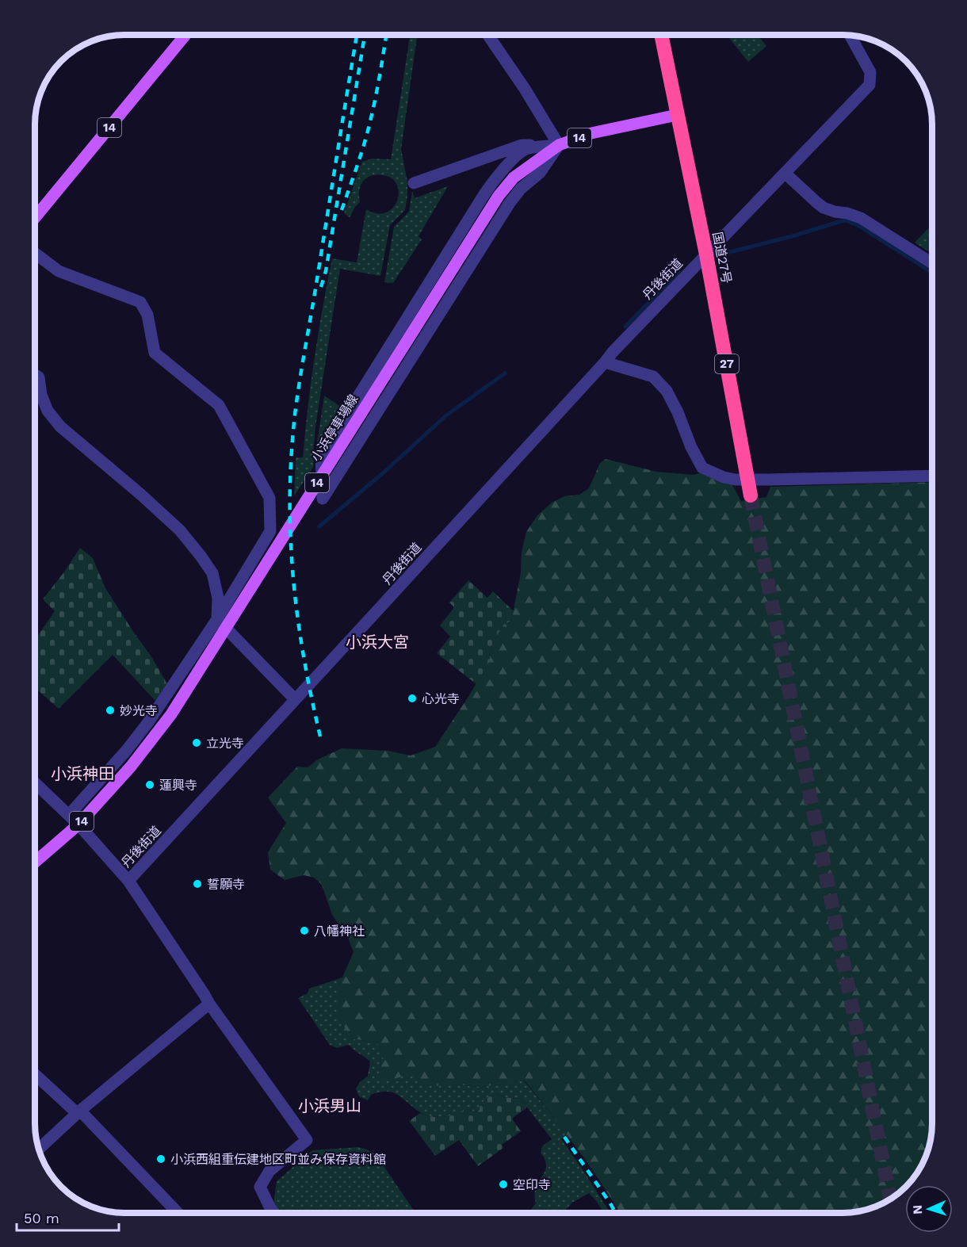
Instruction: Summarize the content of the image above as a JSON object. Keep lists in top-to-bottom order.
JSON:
{
  "streets": {
    "highway": ["国道27号", "27"],
    "main road": ["14", "小浜停車場線"],
    "street": ["丹後街道"]
  },
  "crossings": [
    ["国道27号", "丹後街道"],
    ["国道27号", "小浜停車場線"]
  ],
  "districts": ["小浜大宮", "小浜神田", "小浜男山"],
  "places": [
    "心光寺",
    "妙光寺",
    "立光寺",
    "蓮興寺",
    "誓願寺",
    "八幡神社",
    "小浜西組重伝建地区町並み保存資料館",
    "空印寺"
  ],
  "scale_bar": "50 m",
  "north": "left"
}
